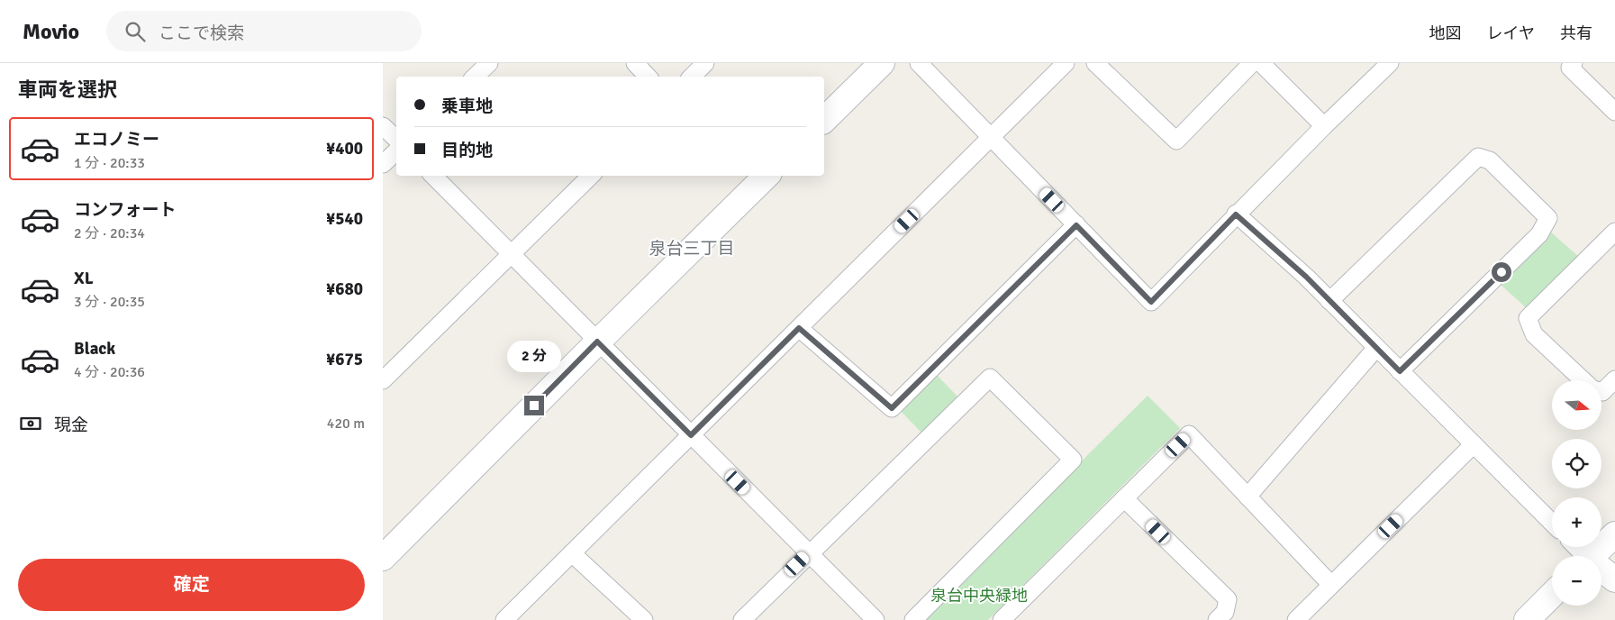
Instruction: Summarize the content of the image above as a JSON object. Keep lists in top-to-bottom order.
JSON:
{
  "districts": ["泉台三丁目"],
  "parks": ["泉台中央緑地"],
  "north": "right",
  "page": {
    "header": "Movio",
    "search": "ここで検索",
    "nav": ["地図", "レイヤ", "共有"],
    "heading": "車両を選択",
    "banner": ["乗車地", "目的地"],
    "list": [
      {
        "name": "エコノミー",
        "note": "1 分 · 20:33",
        "value": "¥400"
      },
      {
        "name": "コンフォート",
        "note": "2 分 · 20:34",
        "value": "¥540"
      },
      {
        "name": "XL",
        "note": "3 分 · 20:35",
        "value": "¥680"
      },
      {
        "name": "Black",
        "note": "4 分 · 20:36",
        "value": "¥675"
      }
    ],
    "bubble": "2 分",
    "map_buttons": ["+", "−"],
    "pay": ["現金", "420 m"],
    "buttons": "確定"
  }
}
